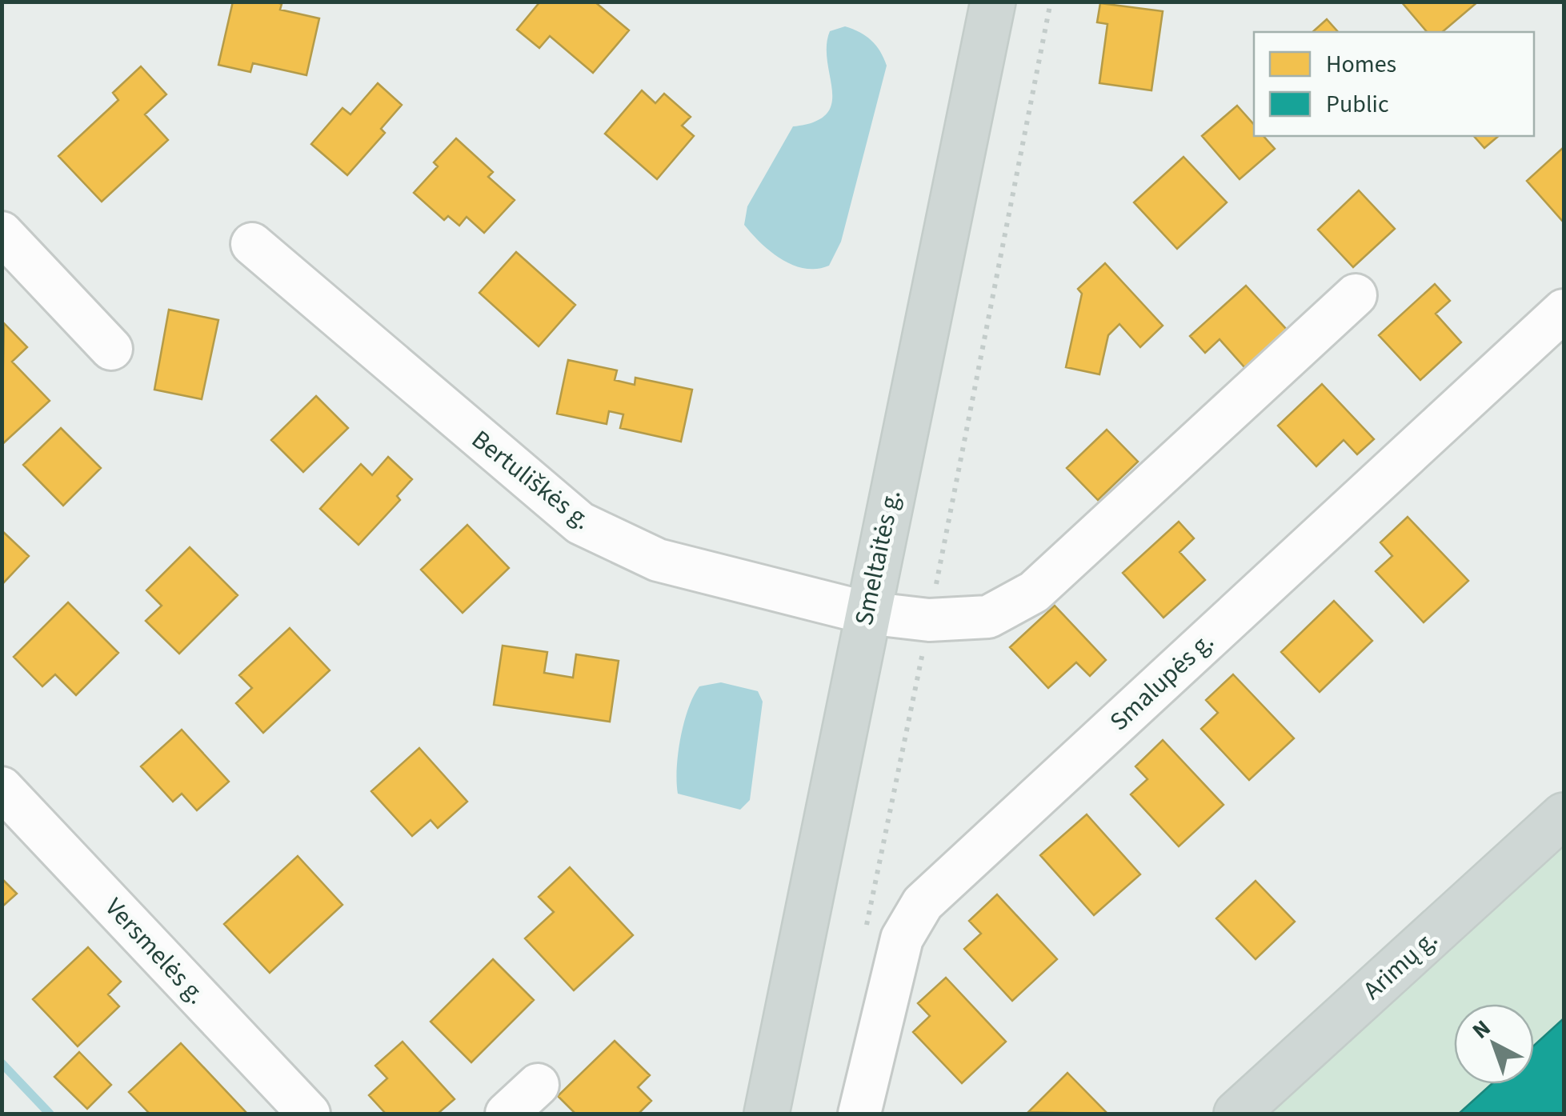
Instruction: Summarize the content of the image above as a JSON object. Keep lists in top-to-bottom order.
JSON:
{
  "streets": {
    "main road": ["Smeltaitės g.", "Arimų g."],
    "street": ["Bertuliškės g.", "Smalupės g.", "Versmelės g."]
  },
  "crossings": [
    ["Bertuliškės g.", "Smeltaitės g."]
  ],
  "legend": ["Homes", "Public"],
  "north": "top left"
}
